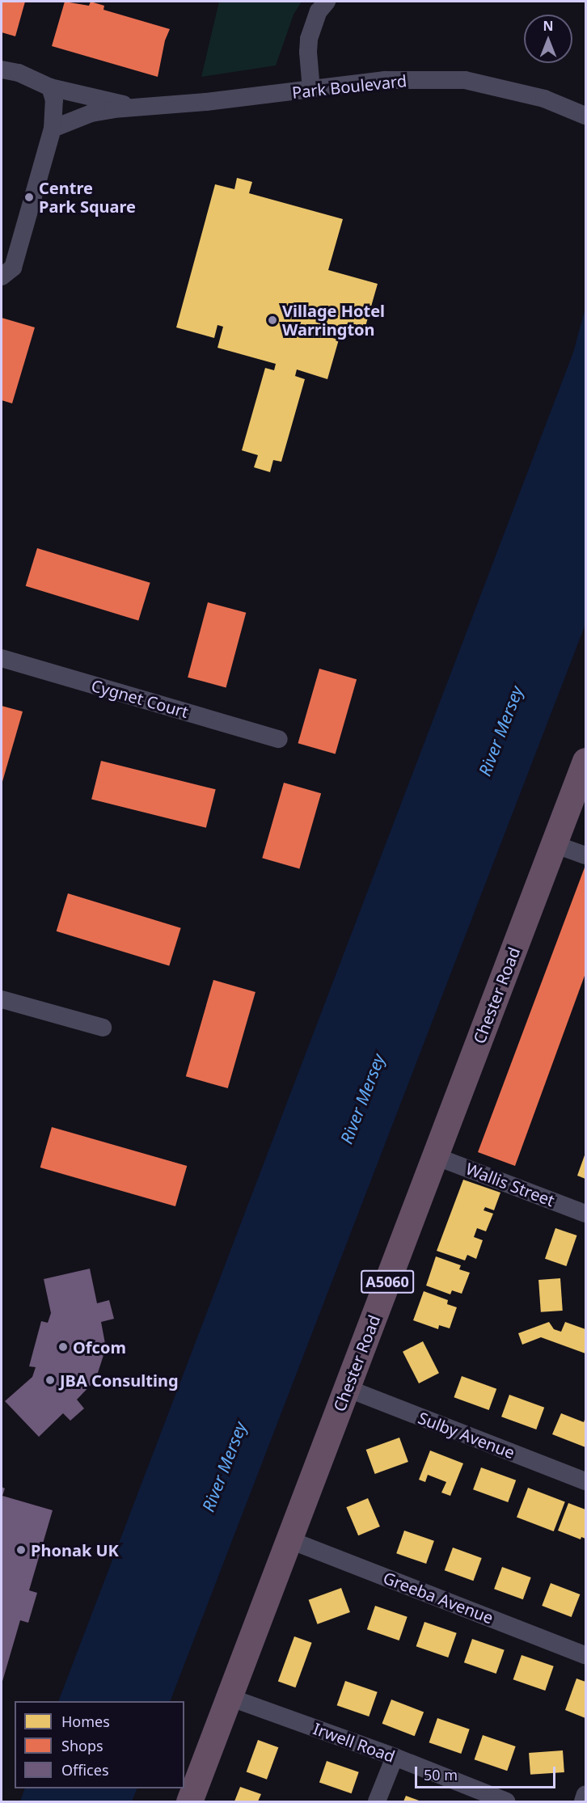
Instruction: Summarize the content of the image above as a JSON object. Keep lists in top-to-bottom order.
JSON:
{
  "streets": {
    "highway": ["Chester Road", "A5060"],
    "street": [
      "Park Boulevard",
      "Cygnet Court",
      "Wallis Street",
      "Sulby Avenue",
      "Greeba Avenue",
      "Irwell Road"
    ]
  },
  "crossings": [
    ["Chester Road", "Wallis Street"],
    ["Chester Road", "Sulby Avenue"],
    ["Chester Road", "Greeba Avenue"],
    ["Chester Road", "Irwell Road"]
  ],
  "water": ["River Mersey"],
  "places": [
    "Centre Park Square",
    "Village Hotel Warrington",
    "Ofcom",
    "JBA Consulting",
    "Phonak UK"
  ],
  "legend": ["Homes", "Shops", "Offices"],
  "scale_bar": "50 m",
  "north": "top"
}
